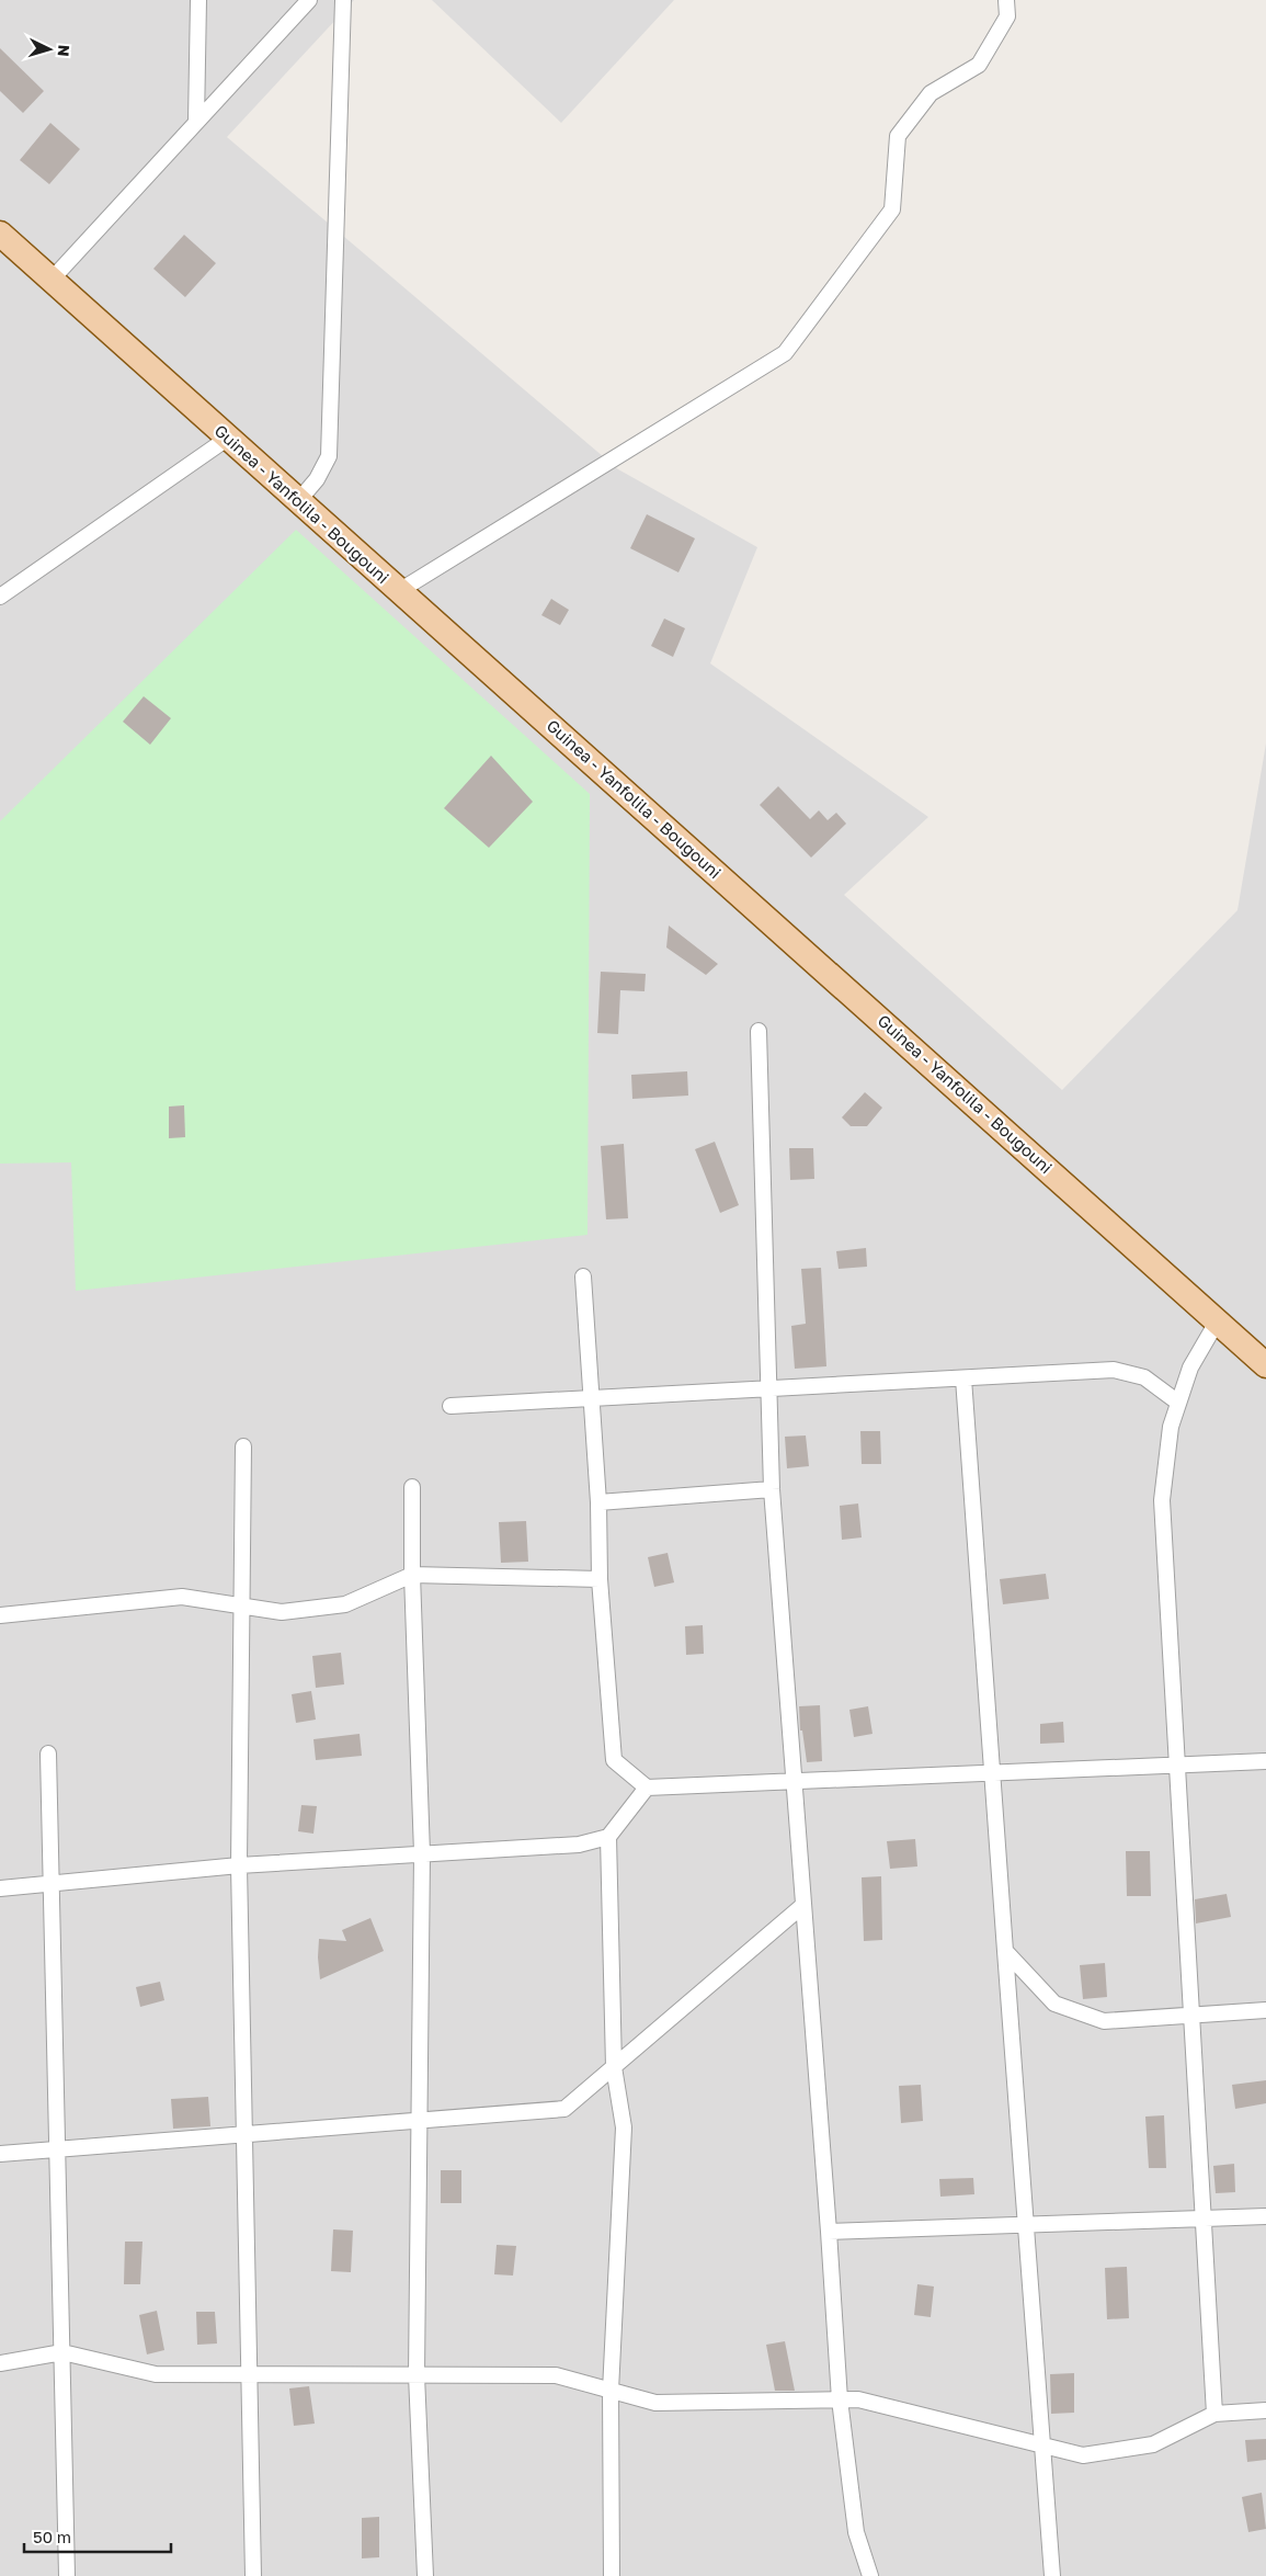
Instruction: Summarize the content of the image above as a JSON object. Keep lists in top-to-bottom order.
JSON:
{
  "streets": {
    "main road": ["Guinea - Yanfolila - Bougouni"]
  },
  "scale_bar": "50 m",
  "north": "right"
}
